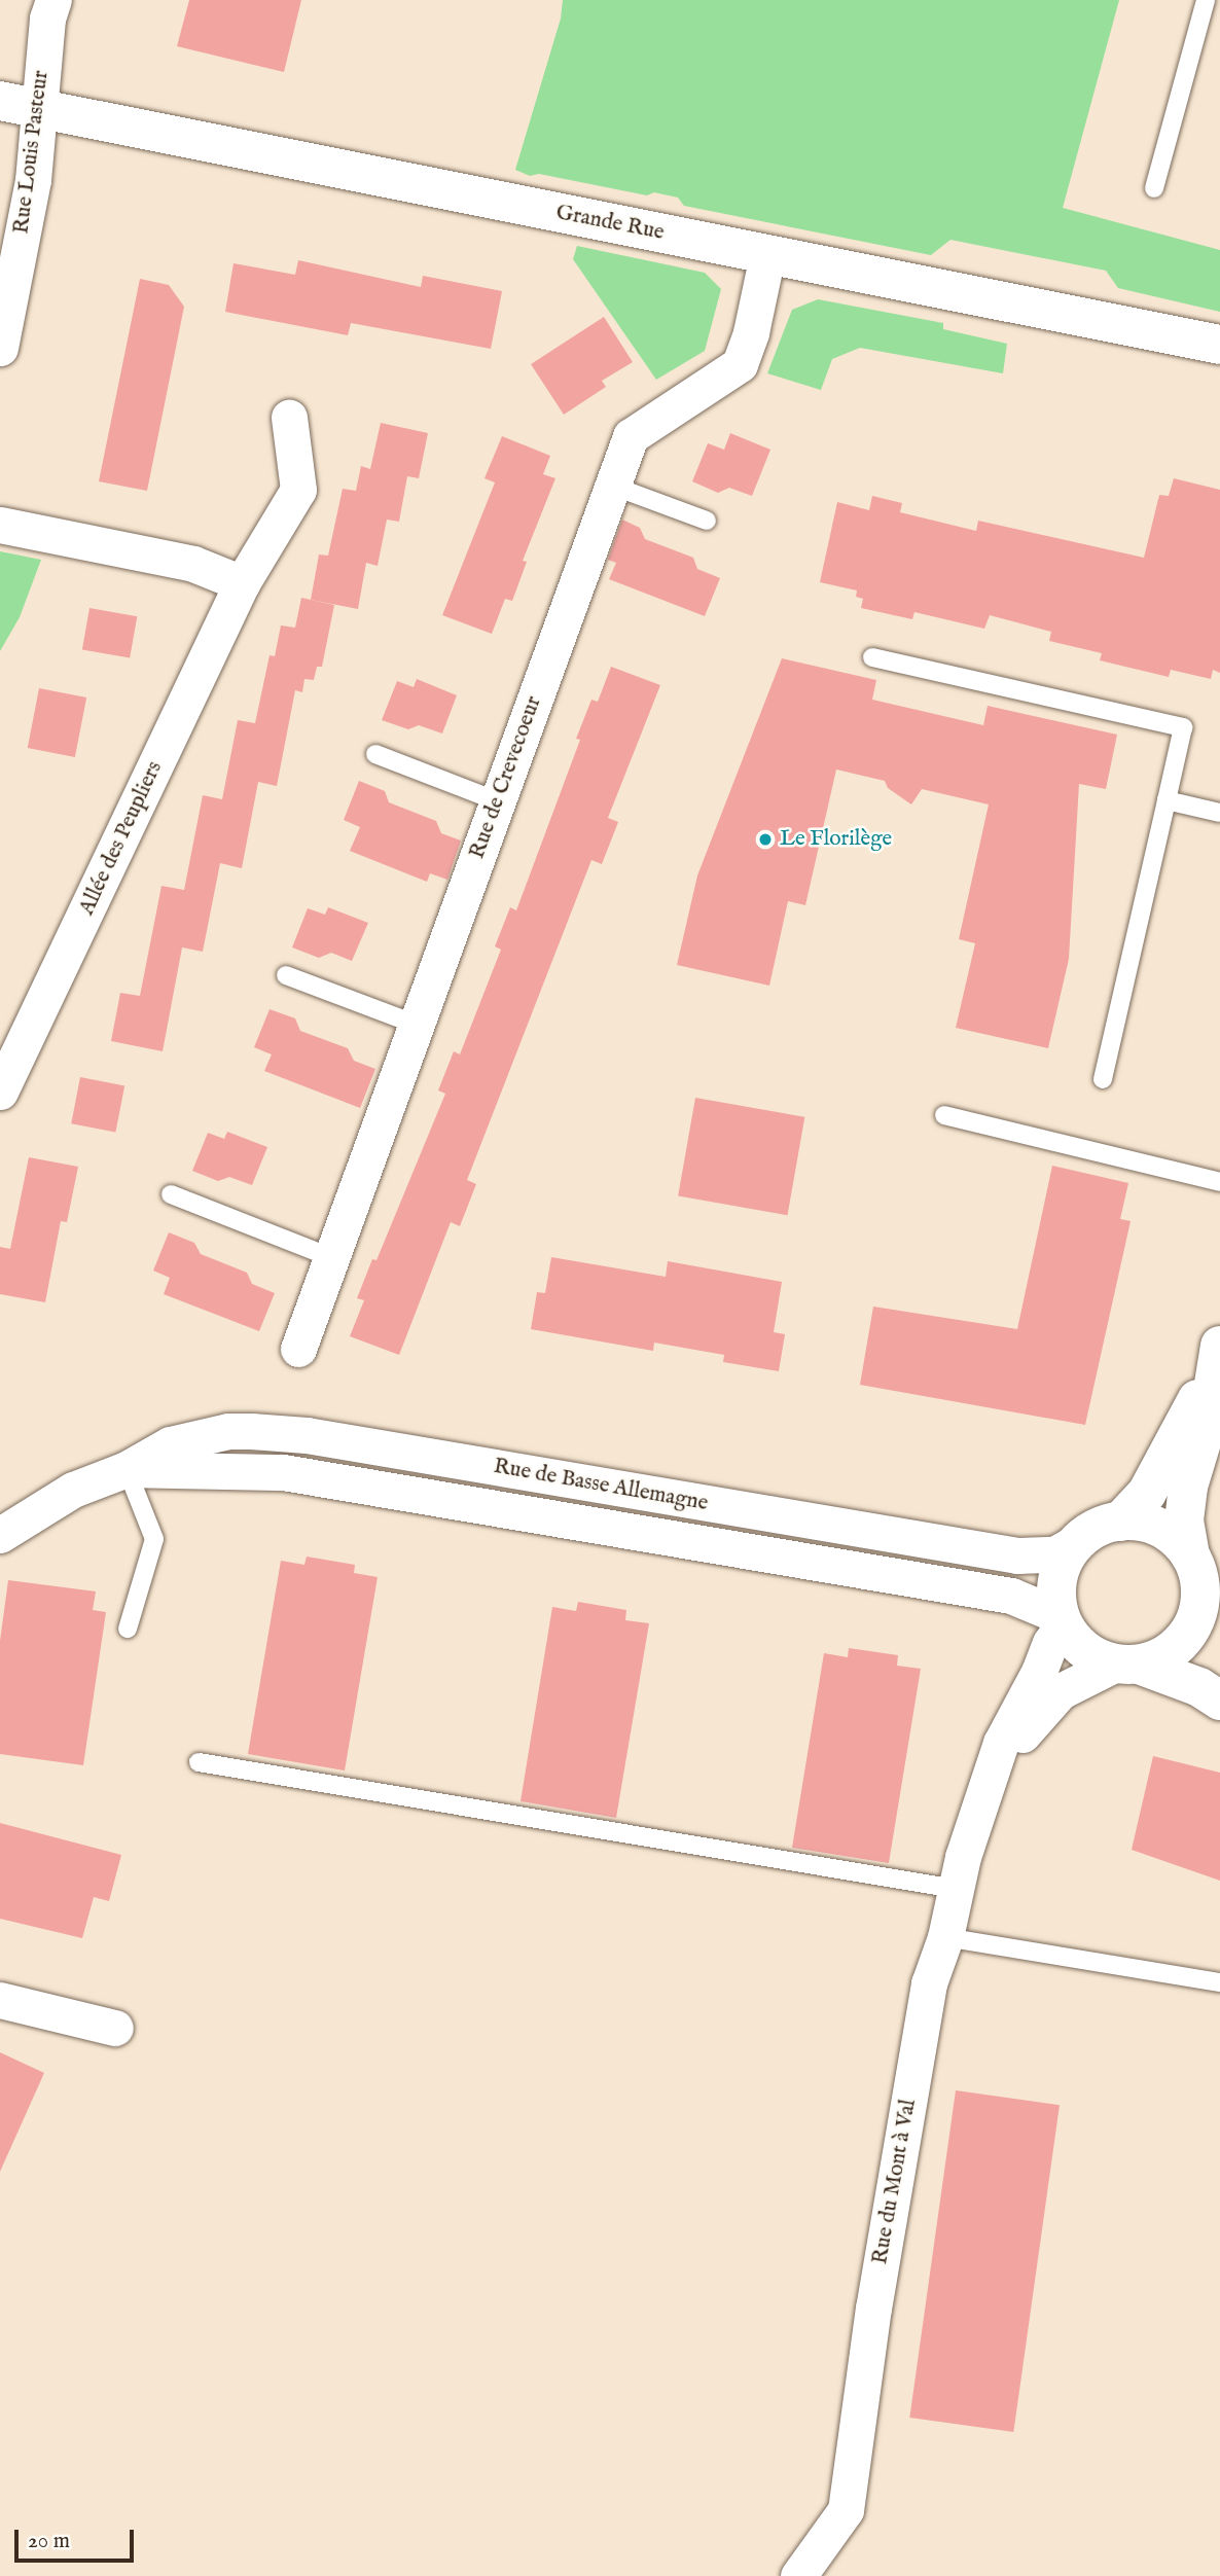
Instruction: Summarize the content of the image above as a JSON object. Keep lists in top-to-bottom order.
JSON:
{
  "streets": {
    "street": [
      "Rue Louis Pasteur",
      "Grande Rue",
      "Rue de Crevecoeur",
      "Allée des Peupliers",
      "Rue de Basse Allemagne",
      "Rue du Mont à Val"
    ]
  },
  "crossings": [
    ["Rue Louis Pasteur", "Grande Rue"],
    ["Grande Rue", "Rue de Crevecoeur"],
    ["Rue de Basse Allemagne", "Rue du Mont à Val"]
  ],
  "places": ["Le Florilège"],
  "scale_bar": "20 m"
}
